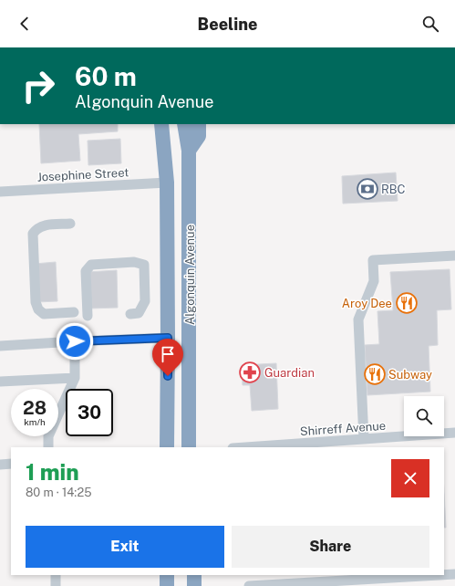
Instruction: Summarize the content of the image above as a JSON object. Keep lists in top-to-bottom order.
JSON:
{
  "streets": {
    "highway": ["Algonquin Avenue"],
    "street": ["Josephine Street", "Shirreff Avenue"]
  },
  "crossings": [
    ["Josephine Street", "Algonquin Avenue"]
  ],
  "places": {
    "bank": ["RBC"],
    "restaurant": ["Aroy Dee", "Subway"],
    "pharmacy": ["Guardian"]
  },
  "page": {
    "header": "Beeline",
    "turn": ["60 m", "Algonquin Avenue"],
    "speed": "28 km/h",
    "limit": "30",
    "heading": ["1 min", "80 m · 14:25"],
    "buttons": ["Exit", "Share"]
  }
}
